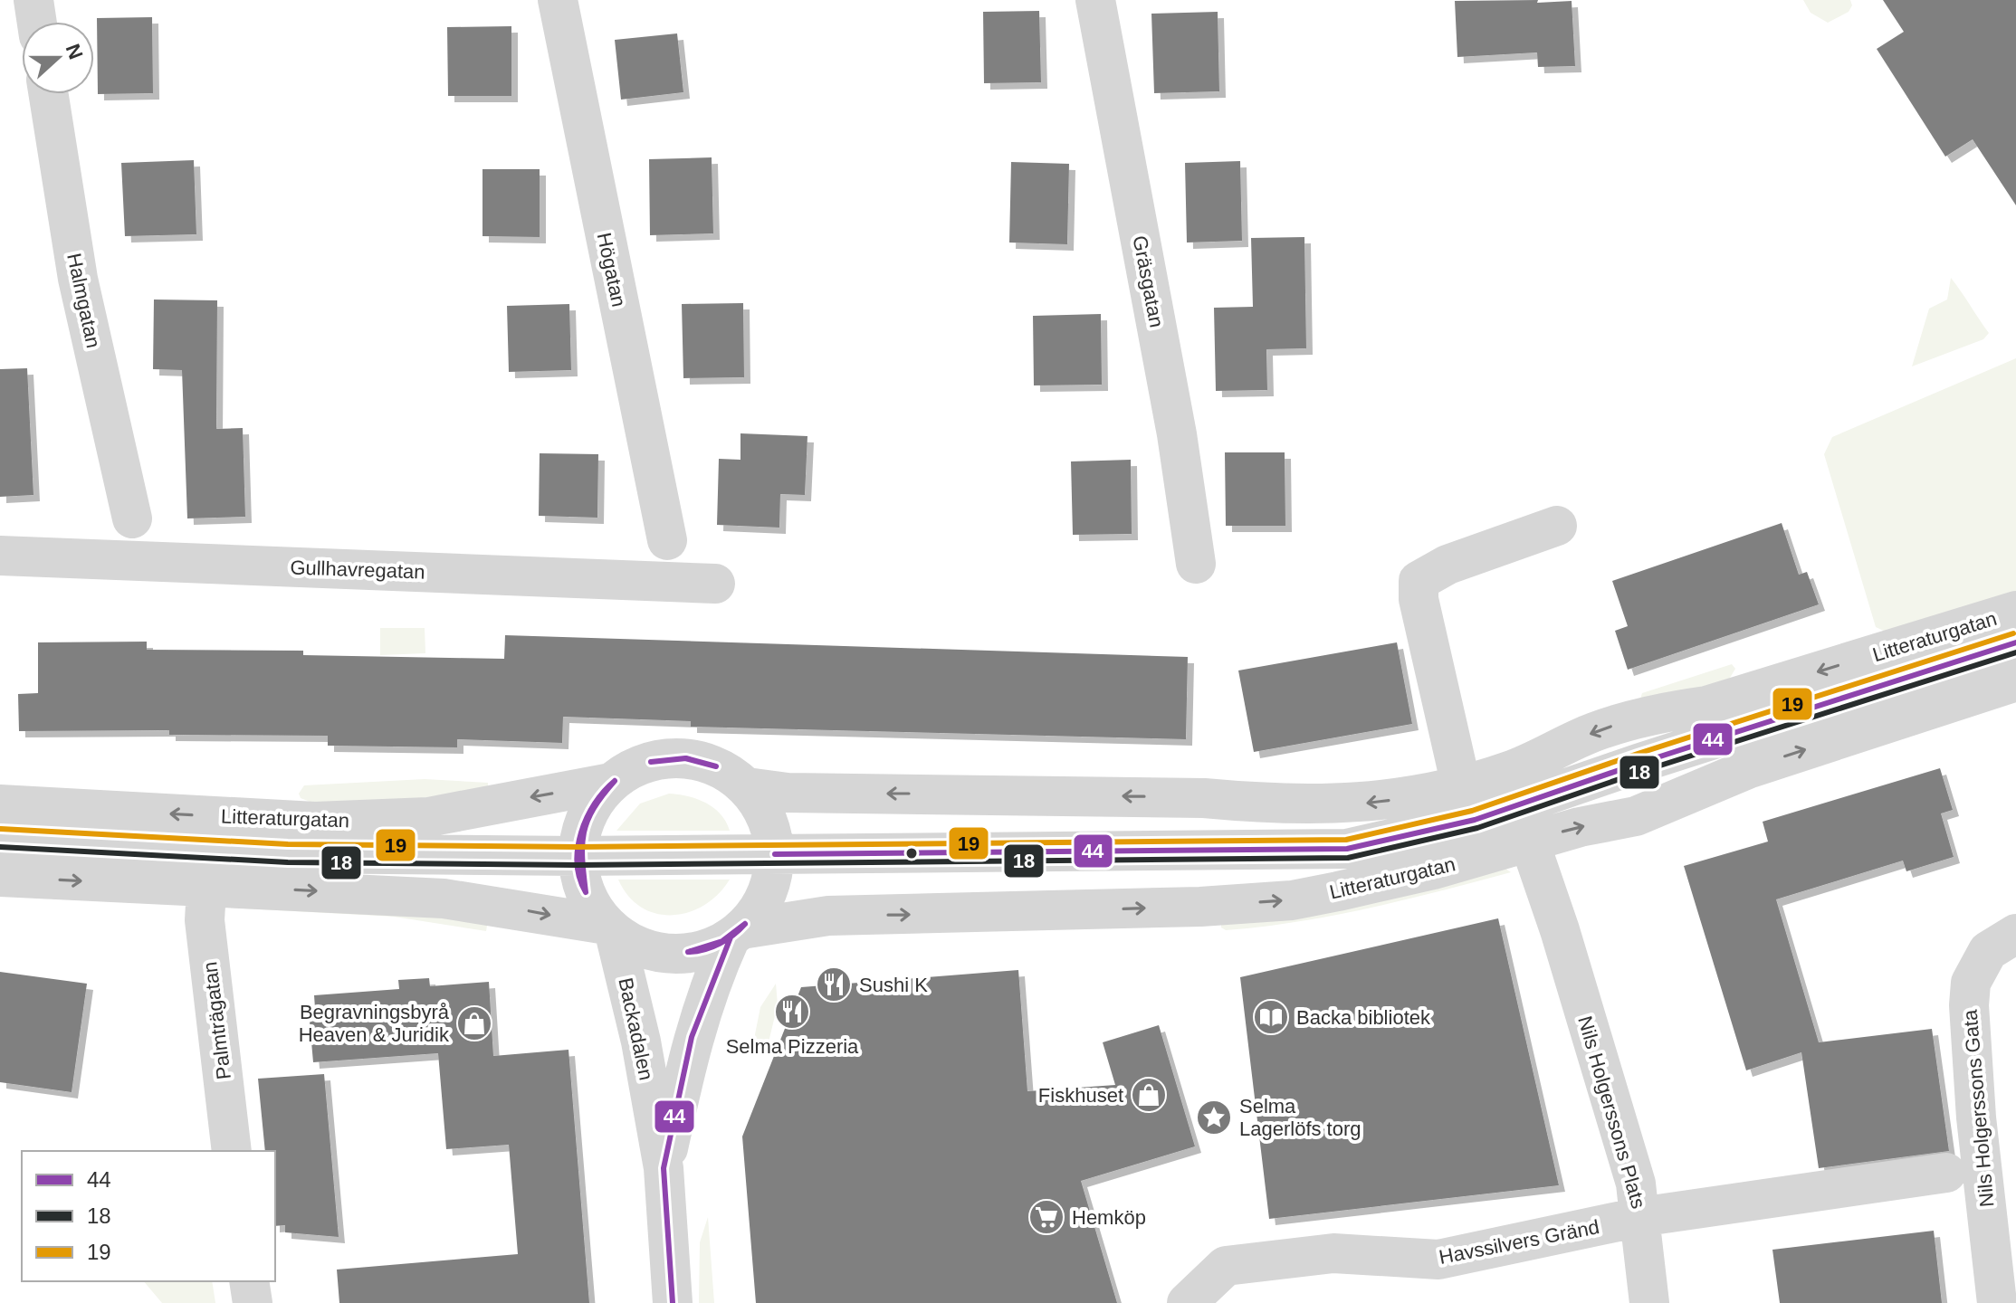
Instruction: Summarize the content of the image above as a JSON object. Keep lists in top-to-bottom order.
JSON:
{
  "streets": {
    "street": [
      "Högatan",
      "Gräsgatan",
      "Halmgatan",
      "Gullhavregatan",
      "Litteraturgatan",
      "Palmträgatan",
      "Backadalen",
      "Nils Holgerssons Gata",
      "Nils Holgerssons Plats",
      "Havssilvers Gränd"
    ]
  },
  "crossings": [
    ["Litteraturgatan", "Palmträgatan"],
    ["Litteraturgatan", "Backadalen"],
    ["Litteraturgatan", "Nils Holgerssons Plats"],
    ["Nils Holgerssons Plats", "Havssilvers Gränd"]
  ],
  "places": {
    "restaurant": ["Sushi K", "Selma Pizzeria"],
    "library": ["Backa bibliotek"],
    "shop": ["Begravningsbyrå Heaven & Juridik", "Fiskhuset"],
    "place": ["Selma Lagerlöfs torg"],
    "supermarket": ["Hemköp"]
  },
  "lines": ["transit line 19", "transit line 44", "transit line 18"],
  "legend": ["44", "18", "19"],
  "north": "right"
}
